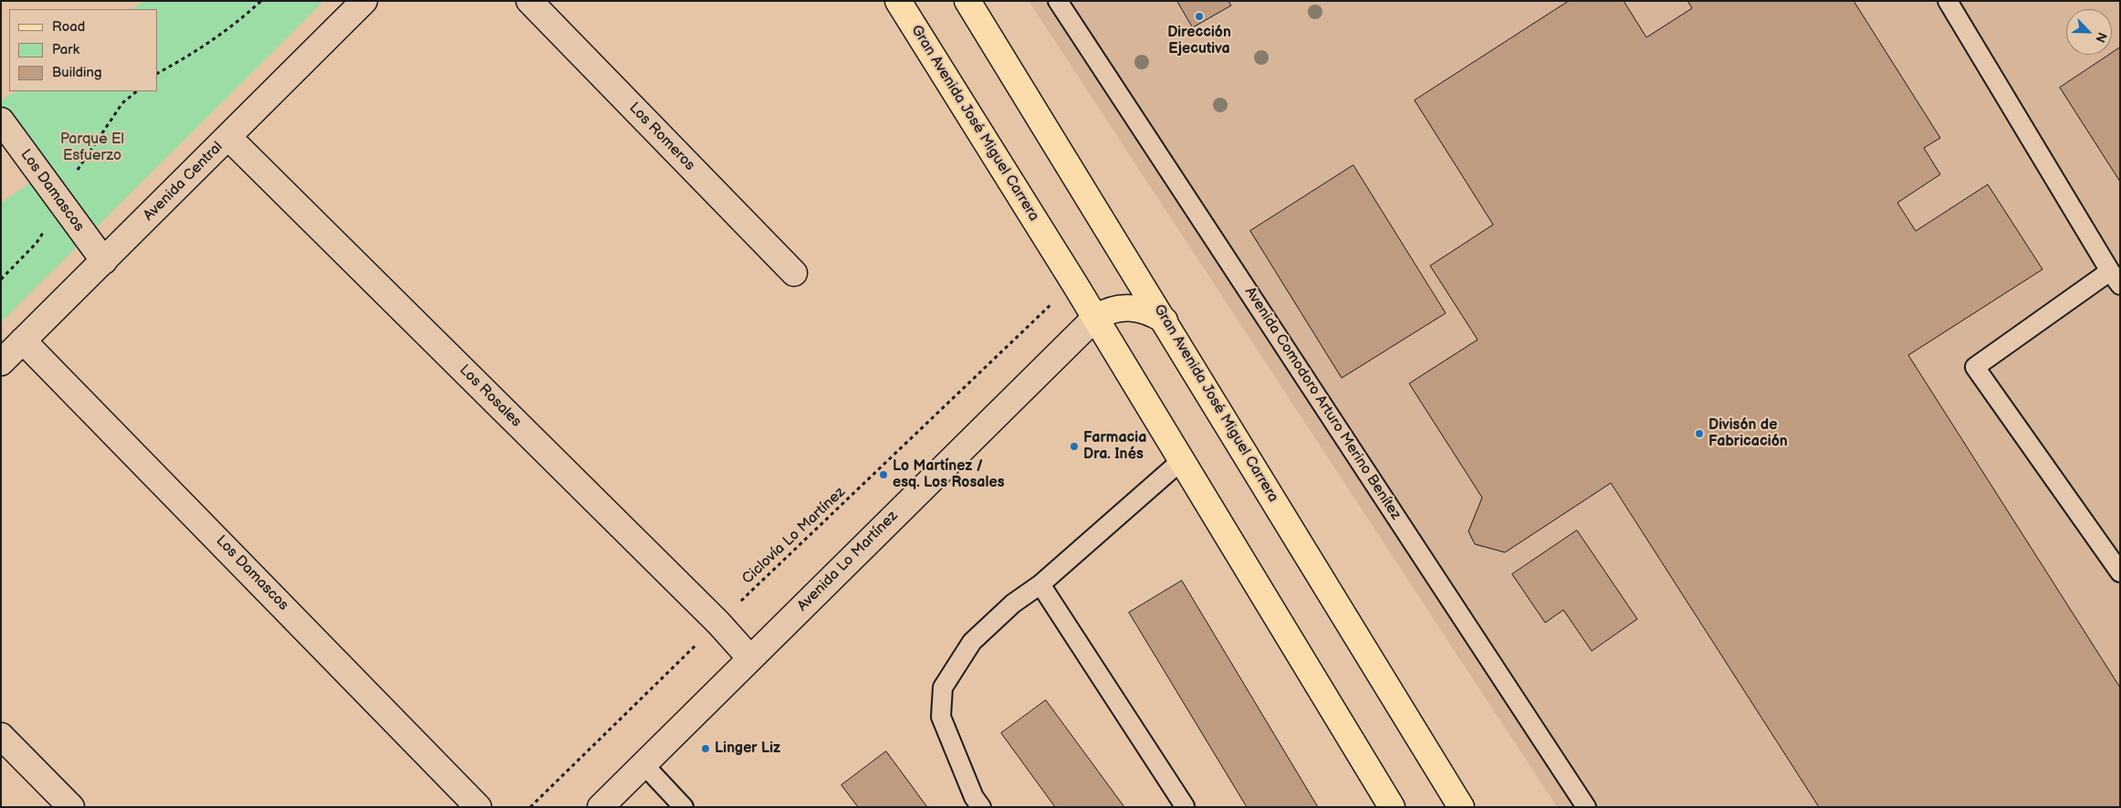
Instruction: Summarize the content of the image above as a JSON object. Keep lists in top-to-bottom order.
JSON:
{
  "streets": {
    "main road": ["Gran Avenida José Miguel Carrera"],
    "street": [
      "Los Romeros",
      "Avenida Central",
      "Los Damascos",
      "Los Rosales",
      "Avenida Lo Martínez"
    ],
    "lane": ["Avenida Comodoro Arturo Merino Benítez"],
    "path": ["Ciclovía Lo Martínez"]
  },
  "crossings": [
    ["Gran Avenida José Miguel Carrera", "Ciclovía Lo Martínez"],
    ["Gran Avenida José Miguel Carrera", "Avenida Lo Martínez"],
    ["Avenida Central", "Los Damascos"],
    ["Avenida Central", "Los Rosales"],
    ["Los Rosales", "Ciclovía Lo Martínez"],
    ["Los Rosales", "Avenida Lo Martínez"]
  ],
  "parks": ["Parque El Esfuerzo"],
  "places": [
    "Dirección Ejecutiva",
    "Divisón de Fabricación",
    "Farmacia Dra. Inés",
    "Lo Martínez / esq. Los Rosales",
    "Linger Liz"
  ],
  "legend": ["Road", "Park", "Building"],
  "north": "bottom right"
}
